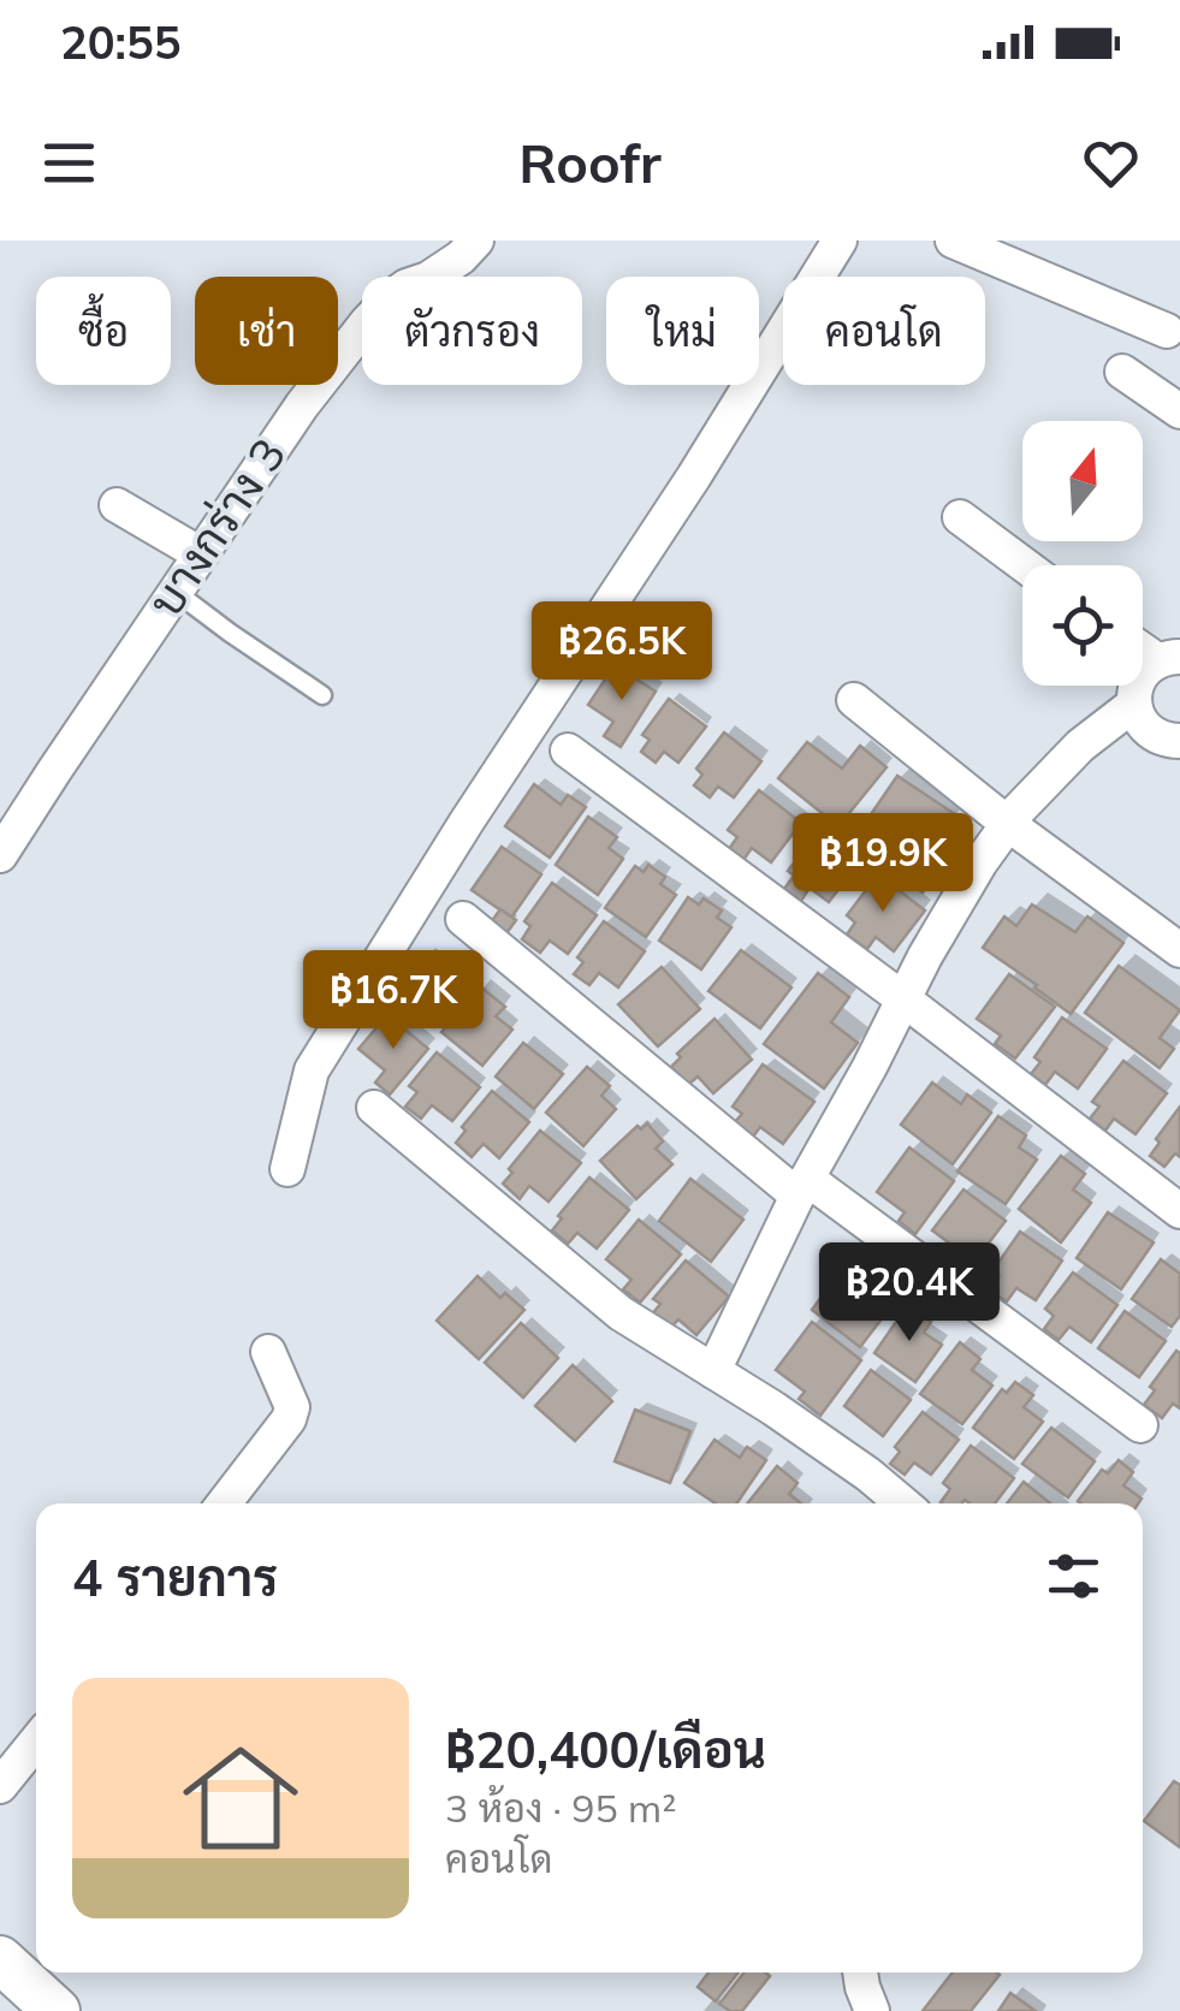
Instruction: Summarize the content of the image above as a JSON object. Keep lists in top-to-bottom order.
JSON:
{
  "streets": {
    "street": ["บางกร่าง 3"]
  },
  "north": "top",
  "page": {
    "status": "20:55",
    "header": "Roofr",
    "chip": [
      "ซื้อ",
      "เช่า",
      "ตัวกรอง",
      "ใหม่",
      "คอนโด"
    ],
    "price": [
      "฿26.5K",
      "฿19.9K",
      "฿16.7K",
      "฿20.4K"
    ],
    "heading": "4 รายการ",
    "list": [
      {
        "name": "฿20,400/เดือน",
        "note": "3 ห้อง · 95 m² · คอนโด"
      }
    ]
  }
}
